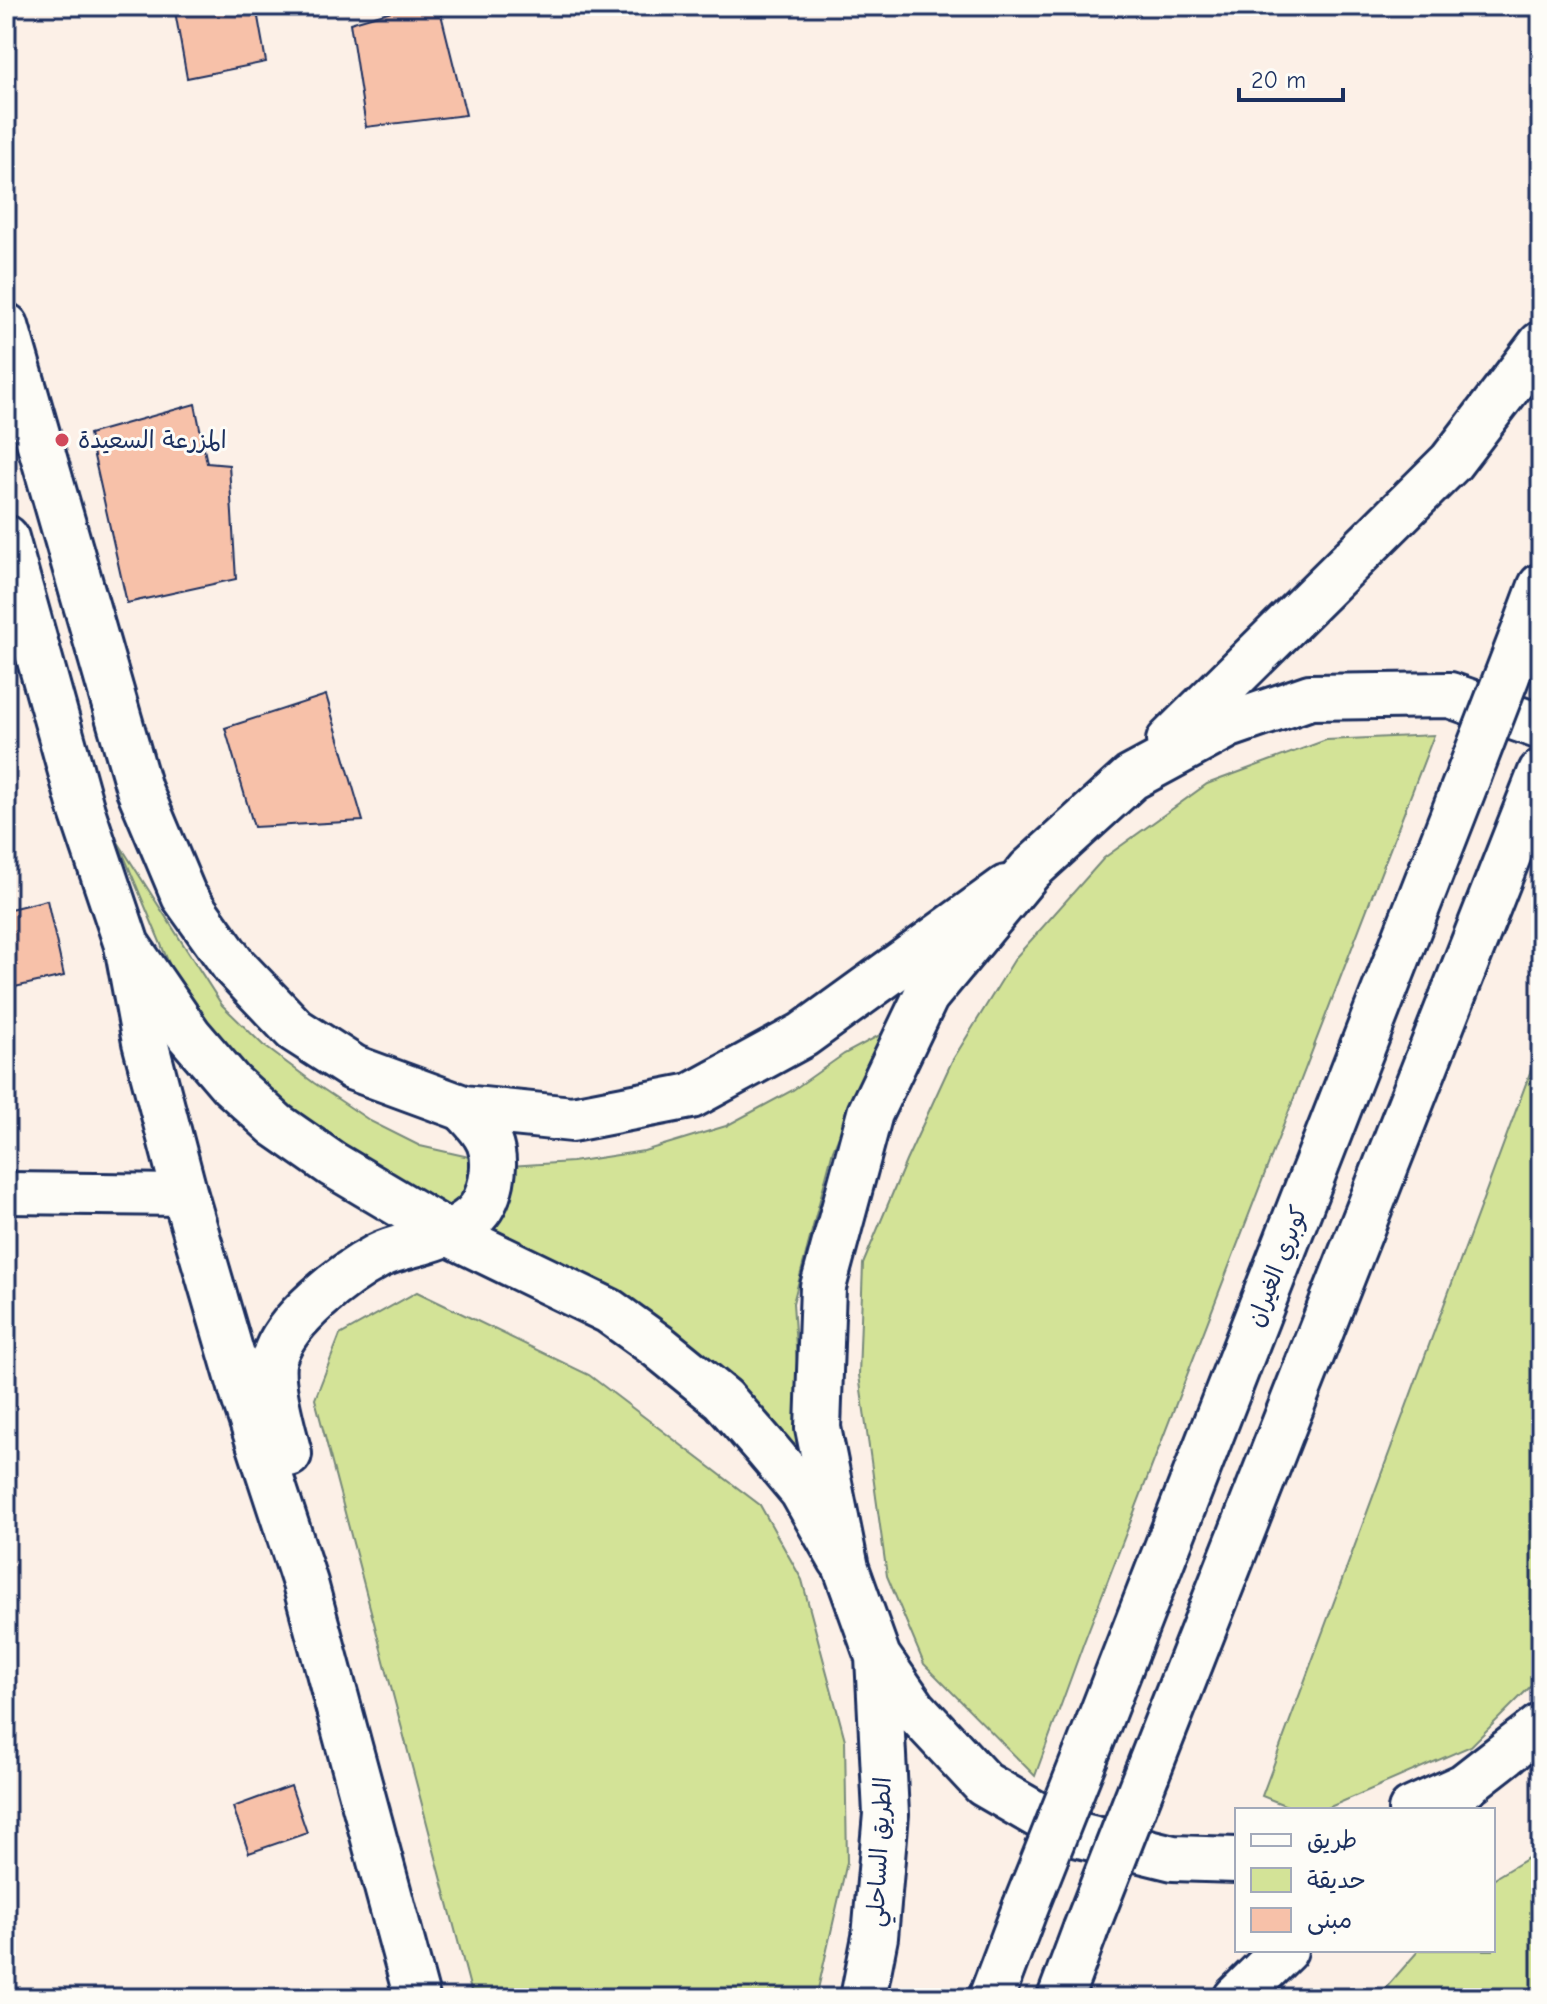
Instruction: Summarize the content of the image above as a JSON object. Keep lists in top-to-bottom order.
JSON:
{
  "streets": {
    "main road": ["كوبري الغيران", "الطريق الساحلي"]
  },
  "places": ["المزرعة السعيدة"],
  "legend": ["طريق", "حديقة", "مبنى"],
  "scale_bar": "20 m"
}
